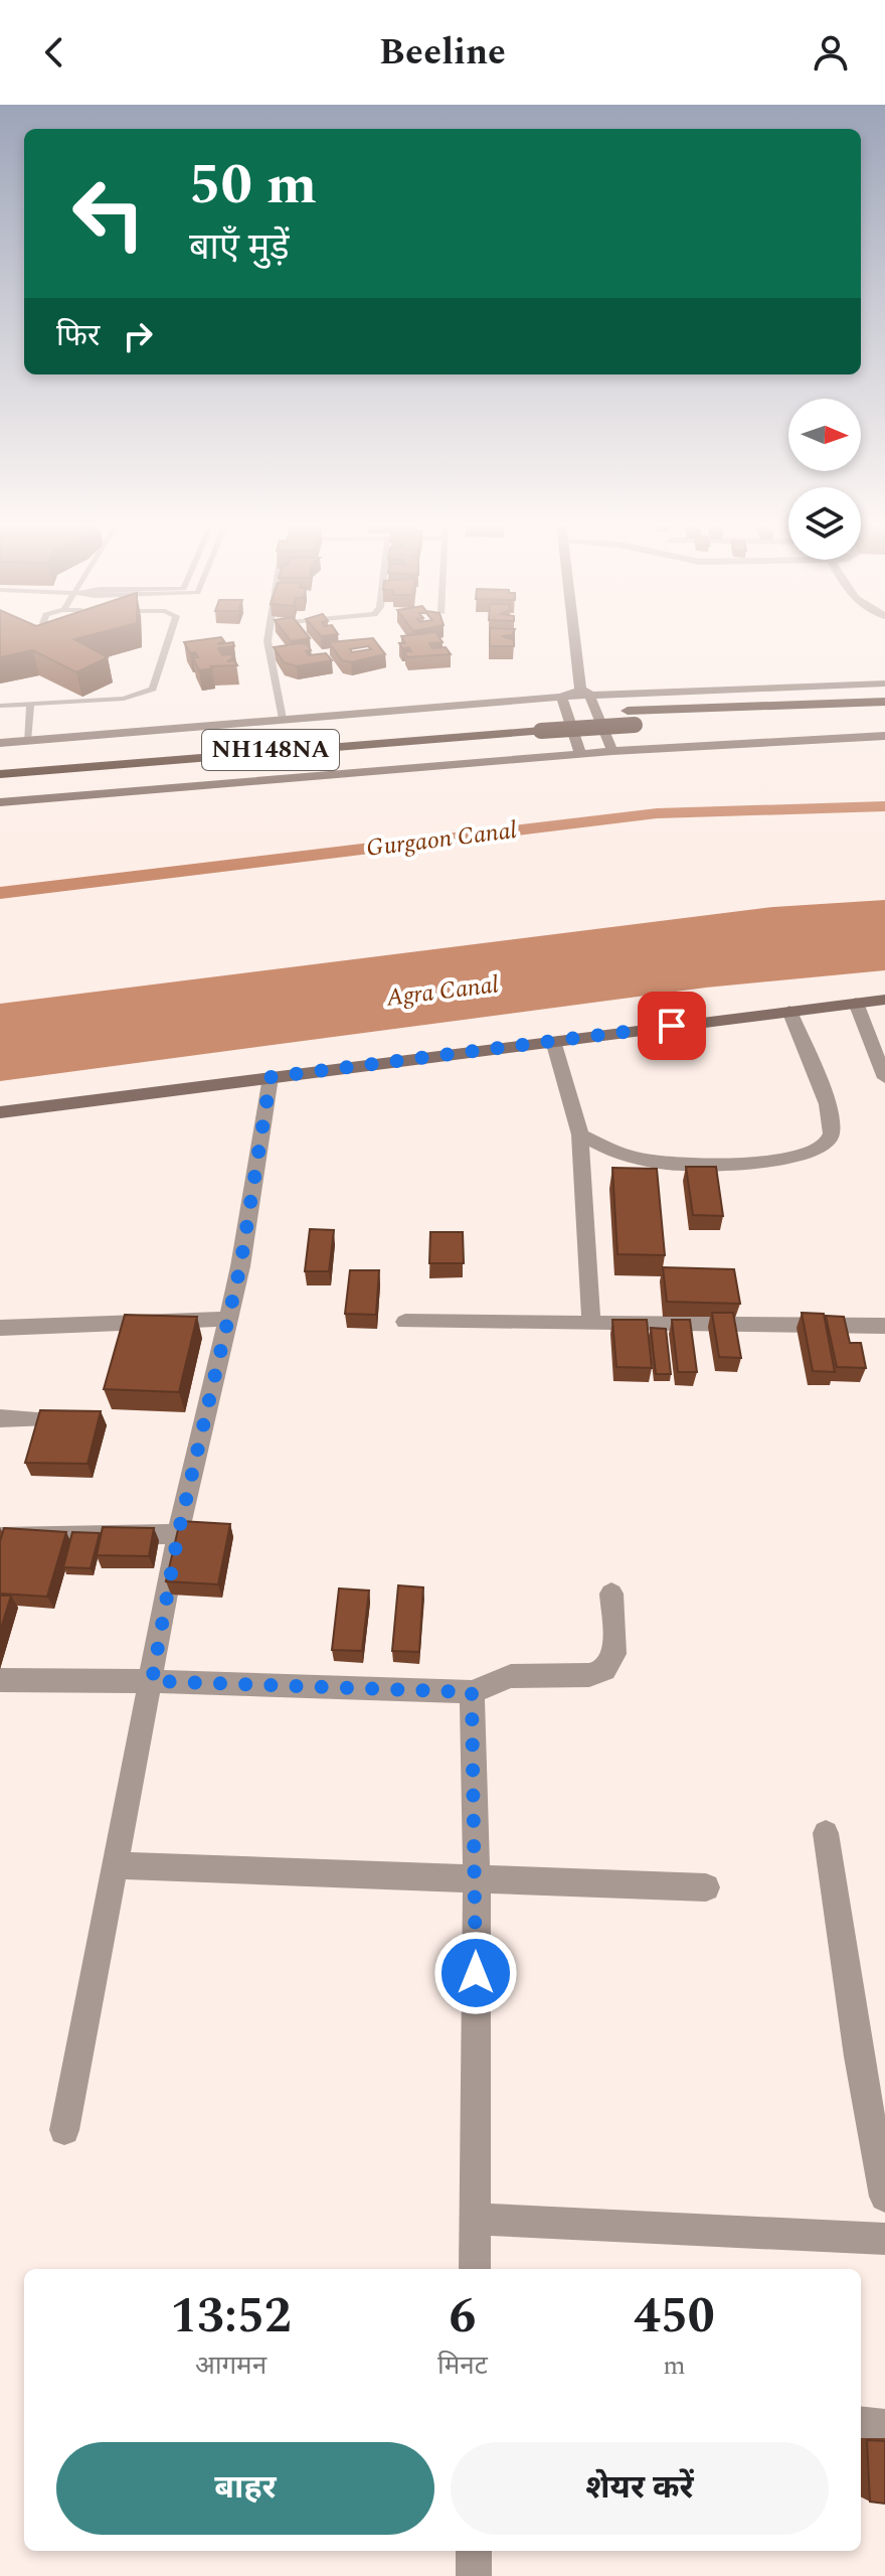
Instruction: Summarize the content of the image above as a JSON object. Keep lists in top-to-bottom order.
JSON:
{
  "streets": {
    "highway": ["NH148NA"]
  },
  "water": ["Gurgaon Canal", "Agra Canal"],
  "north": "right",
  "page": {
    "header": "Beeline",
    "turn": ["50 m", "बाएँ मुड़ें"],
    "then": "फिर",
    "eta": [
      "13:52",
      "आगमन",
      "6",
      "मिनट",
      "450",
      "m"
    ],
    "buttons": ["बाहर", "शेयर करें"]
  }
}
